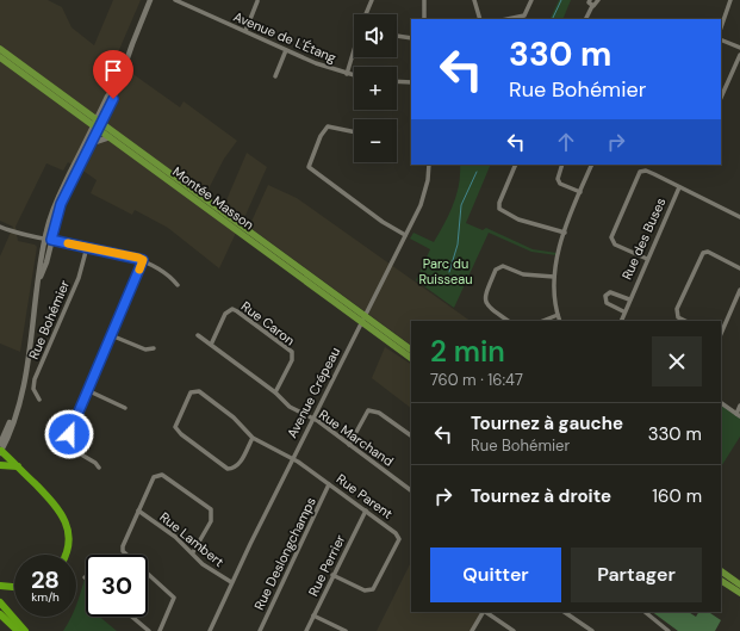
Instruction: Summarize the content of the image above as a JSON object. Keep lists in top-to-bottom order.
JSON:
{
  "streets": {
    "main road": ["Montée Masson"],
    "street": [
      "Avenue de L'Étang",
      "Rue des Buses",
      "Rue Bohémier",
      "Rue Caron",
      "Avenue Crépeau",
      "Rue Marchand",
      "Rue Parent",
      "Rue Lambert",
      "Rue Deslongchamps",
      "Rue Perrier"
    ]
  },
  "crossings": [
    ["Montée Masson", "Avenue Crépeau"],
    ["Rue Caron", "Rue Marchand"],
    ["Avenue Crépeau", "Rue Marchand"],
    ["Avenue Crépeau", "Rue Parent"],
    ["Avenue Crépeau", "Rue Lambert"],
    ["Rue Parent", "Rue Deslongchamps"],
    ["Rue Parent", "Rue Perrier"]
  ],
  "parks": ["Parc du Ruisseau"],
  "page": {
    "map_buttons": ["+", "−"],
    "turn": ["330 m", "Rue Bohémier"],
    "heading": ["2 min", "760 m · 16:47"],
    "list": [
      {
        "name": "Tournez à gauche",
        "note": "Rue Bohémier",
        "value": "330 m"
      },
      {
        "name": "Tournez à droite",
        "value": "160 m"
      }
    ],
    "buttons": ["Quitter", "Partager"],
    "speed": "28 km/h",
    "limit": "30"
  }
}
